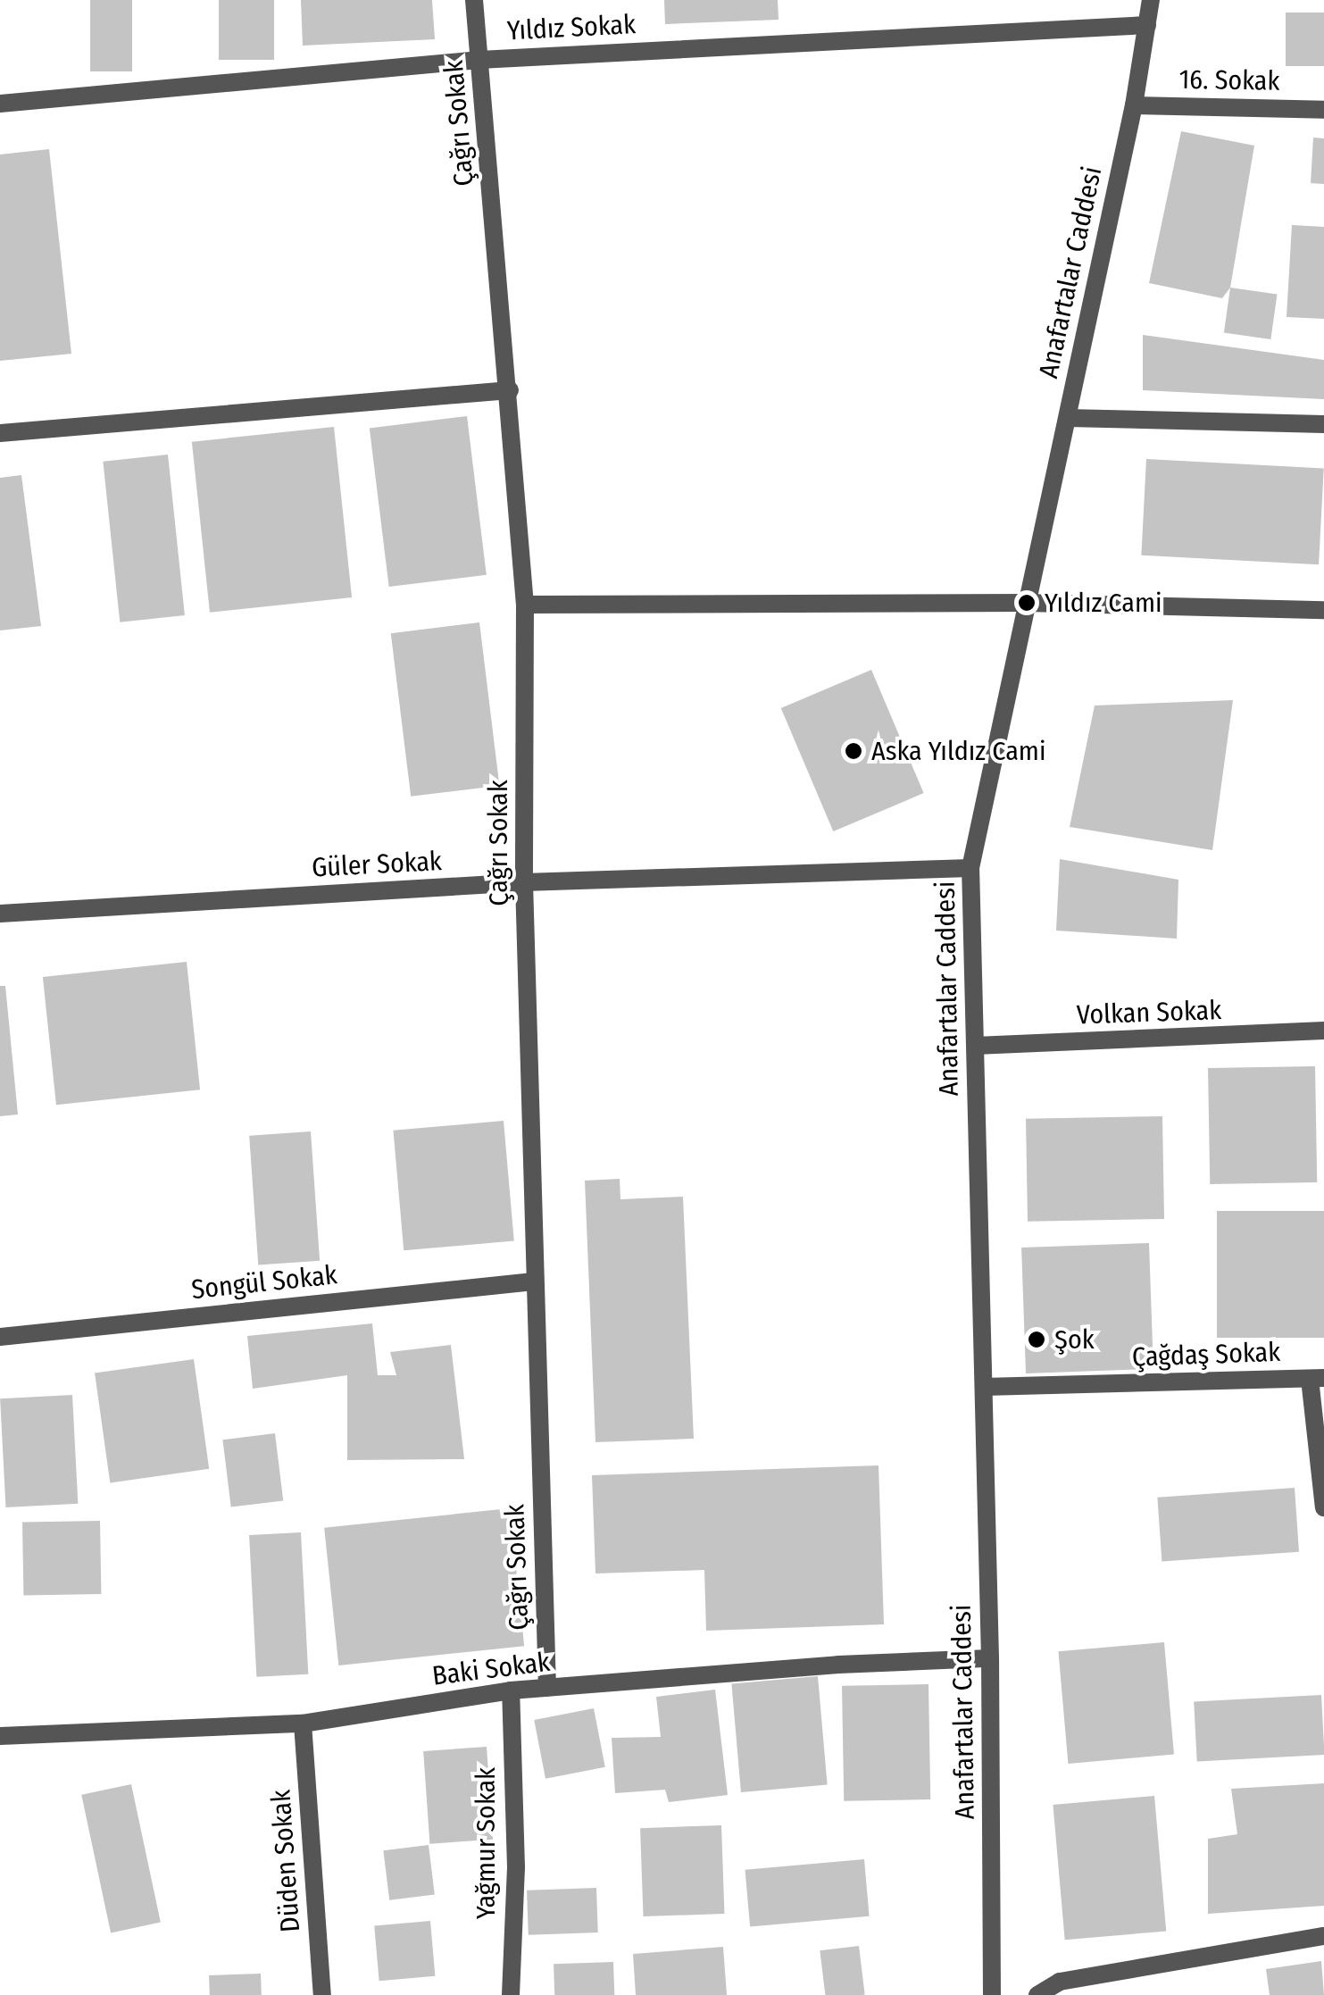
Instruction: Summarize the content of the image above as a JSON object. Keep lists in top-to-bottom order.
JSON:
{
  "streets": {
    "street": [
      "Yıldız Sokak",
      "16. Sokak",
      "Çağrı Sokak",
      "Anafartalar Caddesi",
      "Güler Sokak",
      "Volkan Sokak",
      "Songül Sokak",
      "Çağdaş Sokak",
      "Baki Sokak",
      "Yağmur Sokak",
      "Düden Sokak"
    ]
  },
  "crossings": [
    ["Yıldız Sokak", "Çağrı Sokak"],
    ["Yıldız Sokak", "Anafartalar Caddesi"],
    ["16. Sokak", "Anafartalar Caddesi"],
    ["Çağrı Sokak", "Güler Sokak"],
    ["Çağrı Sokak", "Songül Sokak"],
    ["Çağrı Sokak", "Baki Sokak"],
    ["Anafartalar Caddesi", "Güler Sokak"],
    ["Anafartalar Caddesi", "Volkan Sokak"],
    ["Anafartalar Caddesi", "Çağdaş Sokak"],
    ["Anafartalar Caddesi", "Baki Sokak"],
    ["Baki Sokak", "Yağmur Sokak"],
    ["Baki Sokak", "Düden Sokak"]
  ],
  "places": ["Yıldız Cami", "Aska Yıldız Cami", "Şok"]
}
